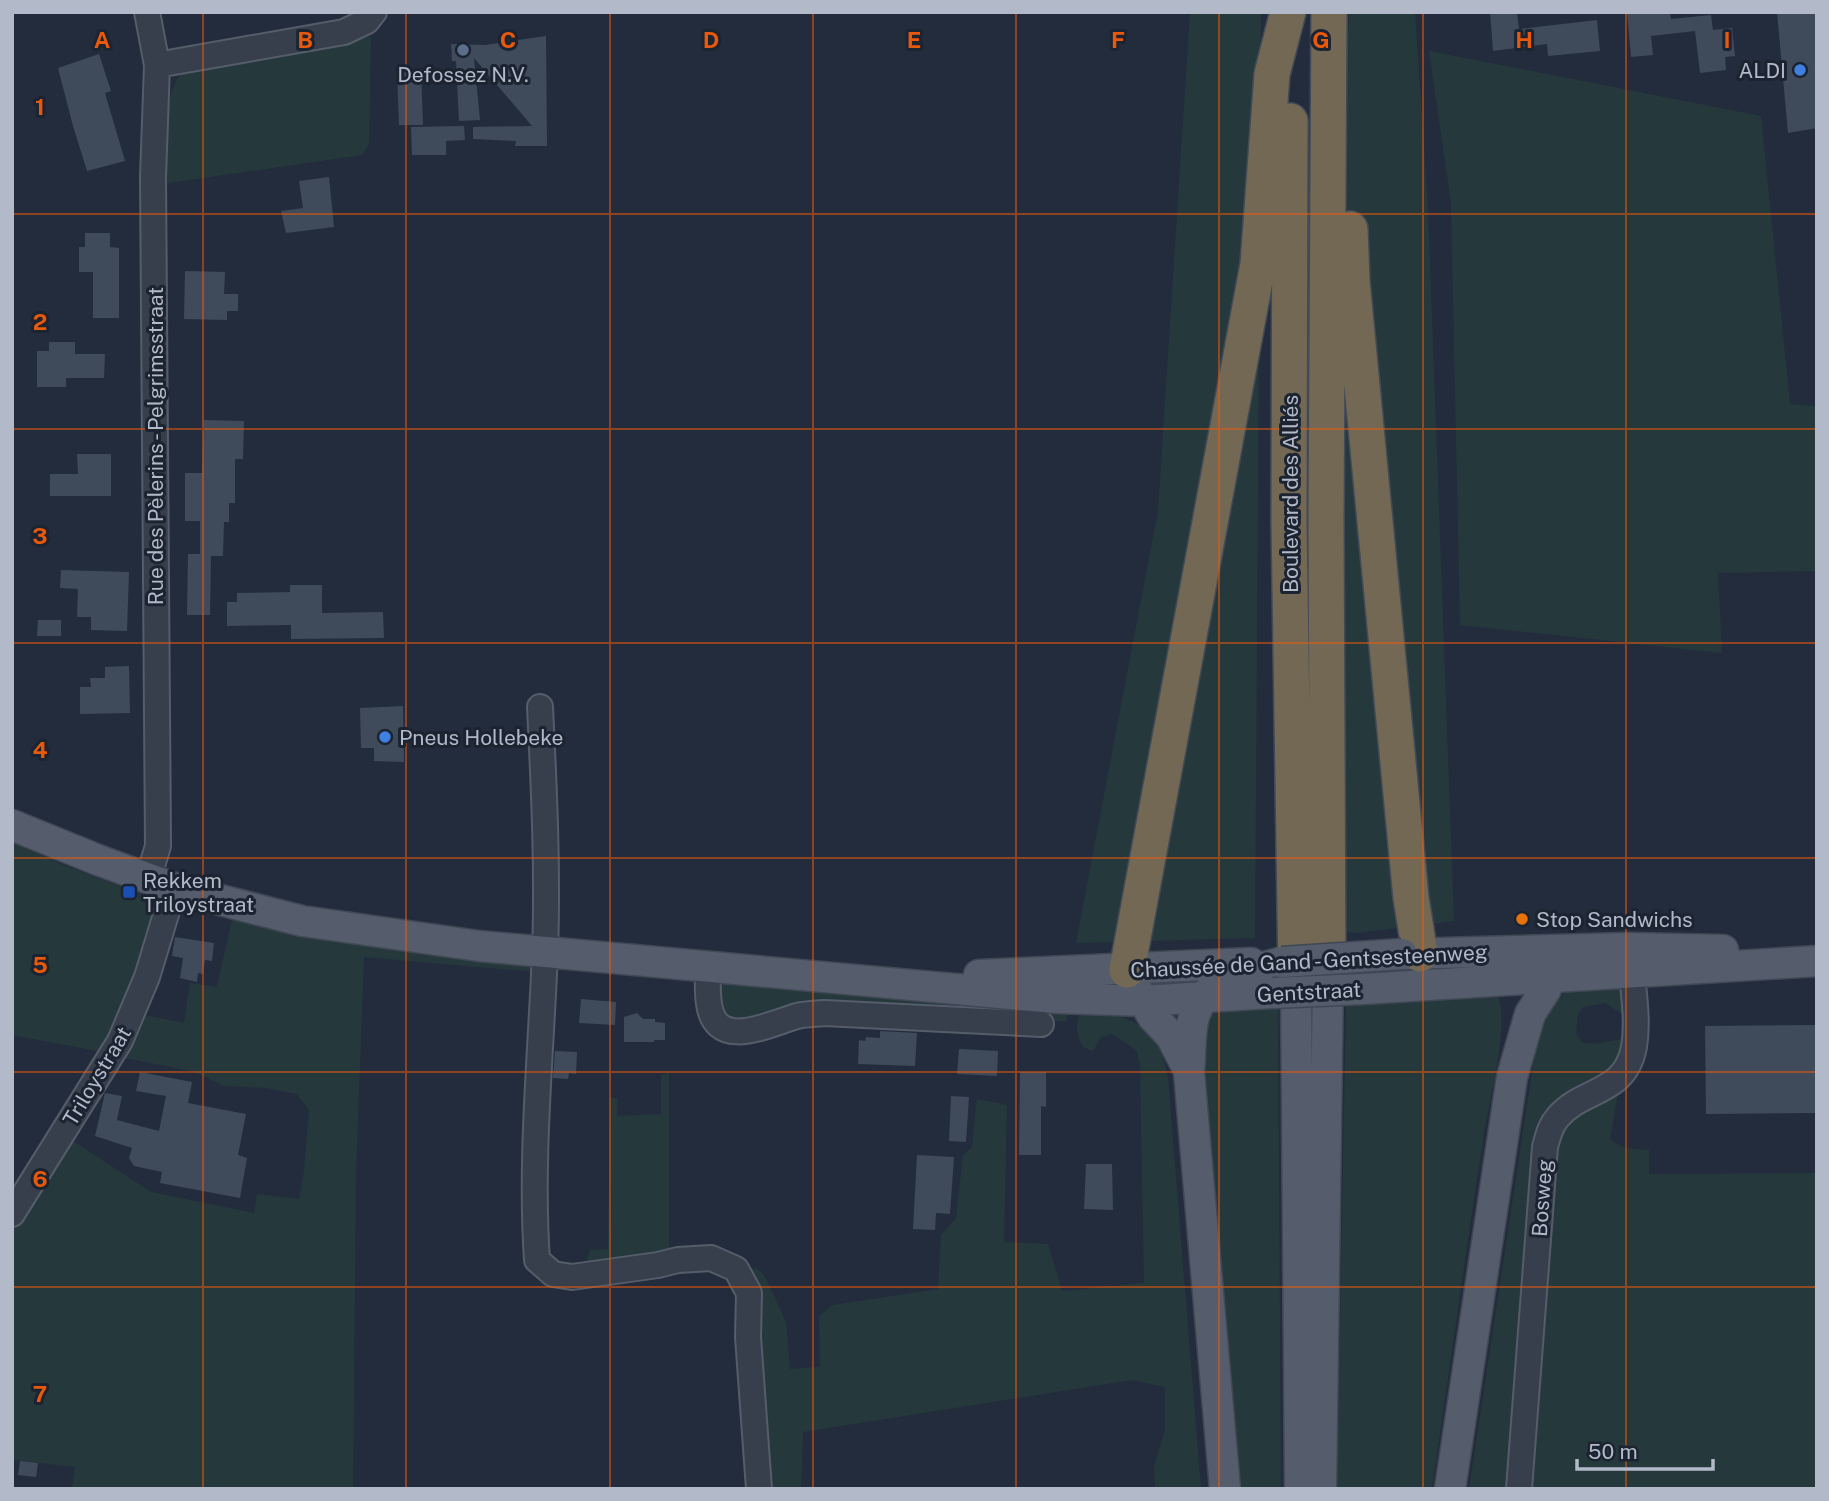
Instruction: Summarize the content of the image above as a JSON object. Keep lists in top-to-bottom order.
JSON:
{
  "streets": {
    "highway": ["Boulevard des Alliés"],
    "main road": ["Chaussée de Gand - Gentsesteenweg", "Gentstraat"],
    "street": ["Rue des Pèlerins - Pelgrimsstraat", "Triloystraat", "Bosweg"]
  },
  "crossings": [
    ["Rue des Pèlerins - Pelgrimsstraat", "Triloystraat"],
    ["Boulevard des Alliés", "Chaussée de Gand - Gentsesteenweg"],
    ["Chaussée de Gand - Gentsesteenweg", "Gentstraat"],
    ["Chaussée de Gand - Gentsesteenweg", "Bosweg"],
    ["Gentstraat", "Bosweg"]
  ],
  "places": {
    "other": [
      "Defossez N.V.",
      "ALDI",
      "Pneus Hollebeke",
      "Stop Sandwichs"
    ],
    "transit": ["Rekkem Triloystraat"]
  },
  "scale_bar": "50 m",
  "grid": {
    "columns": [
      "A",
      "B",
      "C",
      "D",
      "E",
      "F",
      "G",
      "H",
      "I"
    ],
    "rows": [
      "1",
      "2",
      "3",
      "4",
      "5",
      "6",
      "7"
    ]
  }
}
